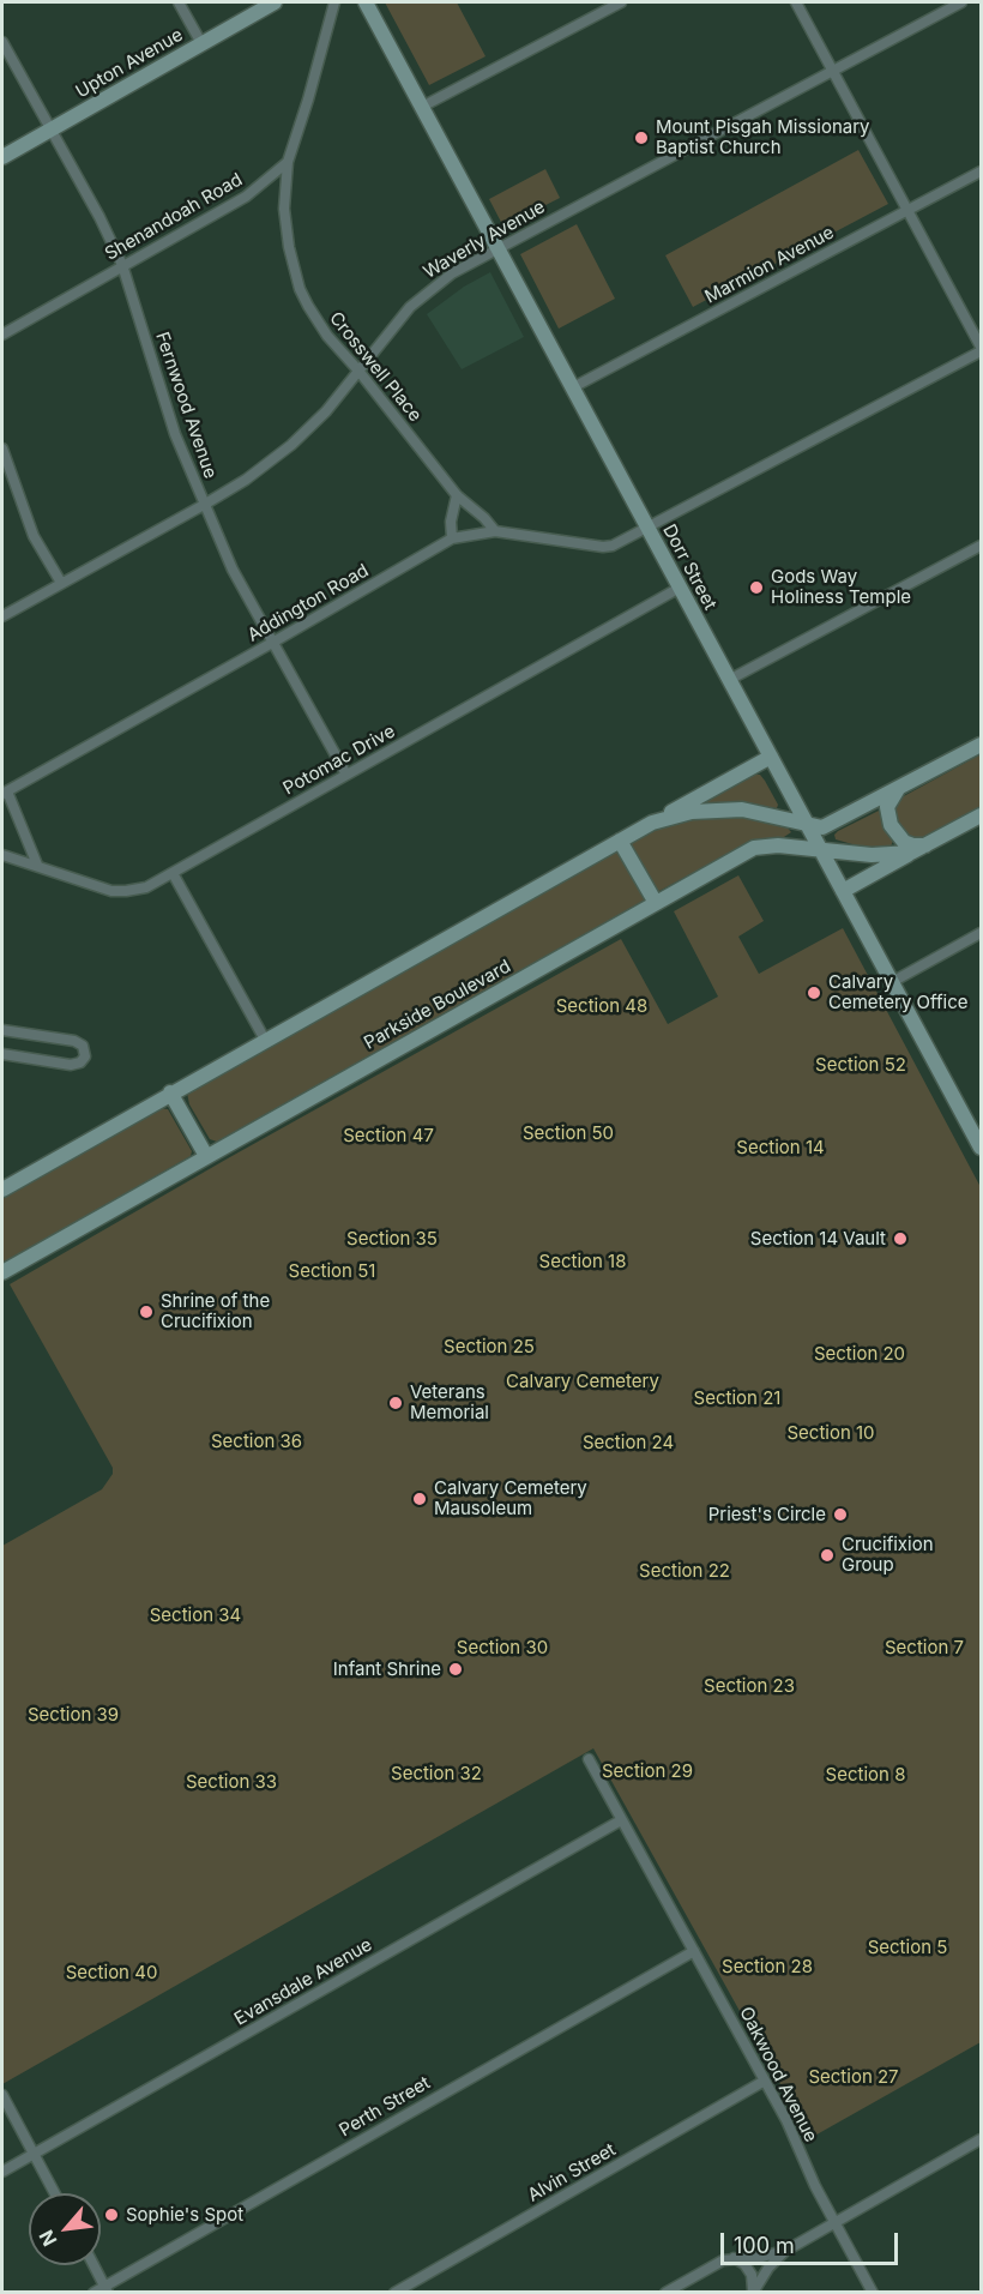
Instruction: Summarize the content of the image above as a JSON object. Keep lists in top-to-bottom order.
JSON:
{
  "streets": {
    "street": [
      "Upton Avenue",
      "Shenandoah Road",
      "Waverly Avenue",
      "Marmion Avenue",
      "Crosswell Place",
      "Fernwood Avenue",
      "Dorr Street",
      "Addington Road",
      "Potomac Drive",
      "Parkside Boulevard",
      "Evansdale Avenue",
      "Oakwood Avenue",
      "Perth Street",
      "Alvin Street"
    ]
  },
  "crossings": [
    ["Upton Avenue", "Fernwood Avenue"],
    ["Shenandoah Road", "Crosswell Place"],
    ["Shenandoah Road", "Fernwood Avenue"],
    ["Waverly Avenue", "Crosswell Place"],
    ["Waverly Avenue", "Fernwood Avenue"],
    ["Waverly Avenue", "Dorr Street"],
    ["Marmion Avenue", "Dorr Street"],
    ["Crosswell Place", "Addington Road"],
    ["Fernwood Avenue", "Addington Road"],
    ["Fernwood Avenue", "Potomac Drive"],
    ["Dorr Street", "Addington Road"],
    ["Dorr Street", "Potomac Drive"],
    ["Dorr Street", "Parkside Boulevard"],
    ["Evansdale Avenue", "Oakwood Avenue"],
    ["Oakwood Avenue", "Perth Street"],
    ["Oakwood Avenue", "Alvin Street"]
  ],
  "parks": [
    "Section 48",
    "Section 52",
    "Section 50",
    "Section 47",
    "Section 14",
    "Section 35",
    "Section 18",
    "Section 51",
    "Section 25",
    "Section 20",
    "Calvary Cemetery",
    "Section 21",
    "Section 10",
    "Section 36",
    "Section 24",
    "Section 22",
    "Section 34",
    "Section 30",
    "Section 7",
    "Section 23",
    "Section 39",
    "Section 29",
    "Section 32",
    "Section 8",
    "Section 33",
    "Section 5",
    "Section 28",
    "Section 40",
    "Section 27"
  ],
  "places": [
    "Mount Pisgah Missionary Baptist Church",
    "Gods Way Holiness Temple",
    "Calvary Cemetery Office",
    "Section 14 Vault",
    "Shrine of the Crucifixion",
    "Veterans Memorial",
    "Calvary Cemetery Mausoleum",
    "Priest's Circle",
    "Crucifixion Group",
    "Infant Shrine",
    "Sophie's Spot"
  ],
  "scale_bar": "100 m",
  "north": "bottom left"
}
